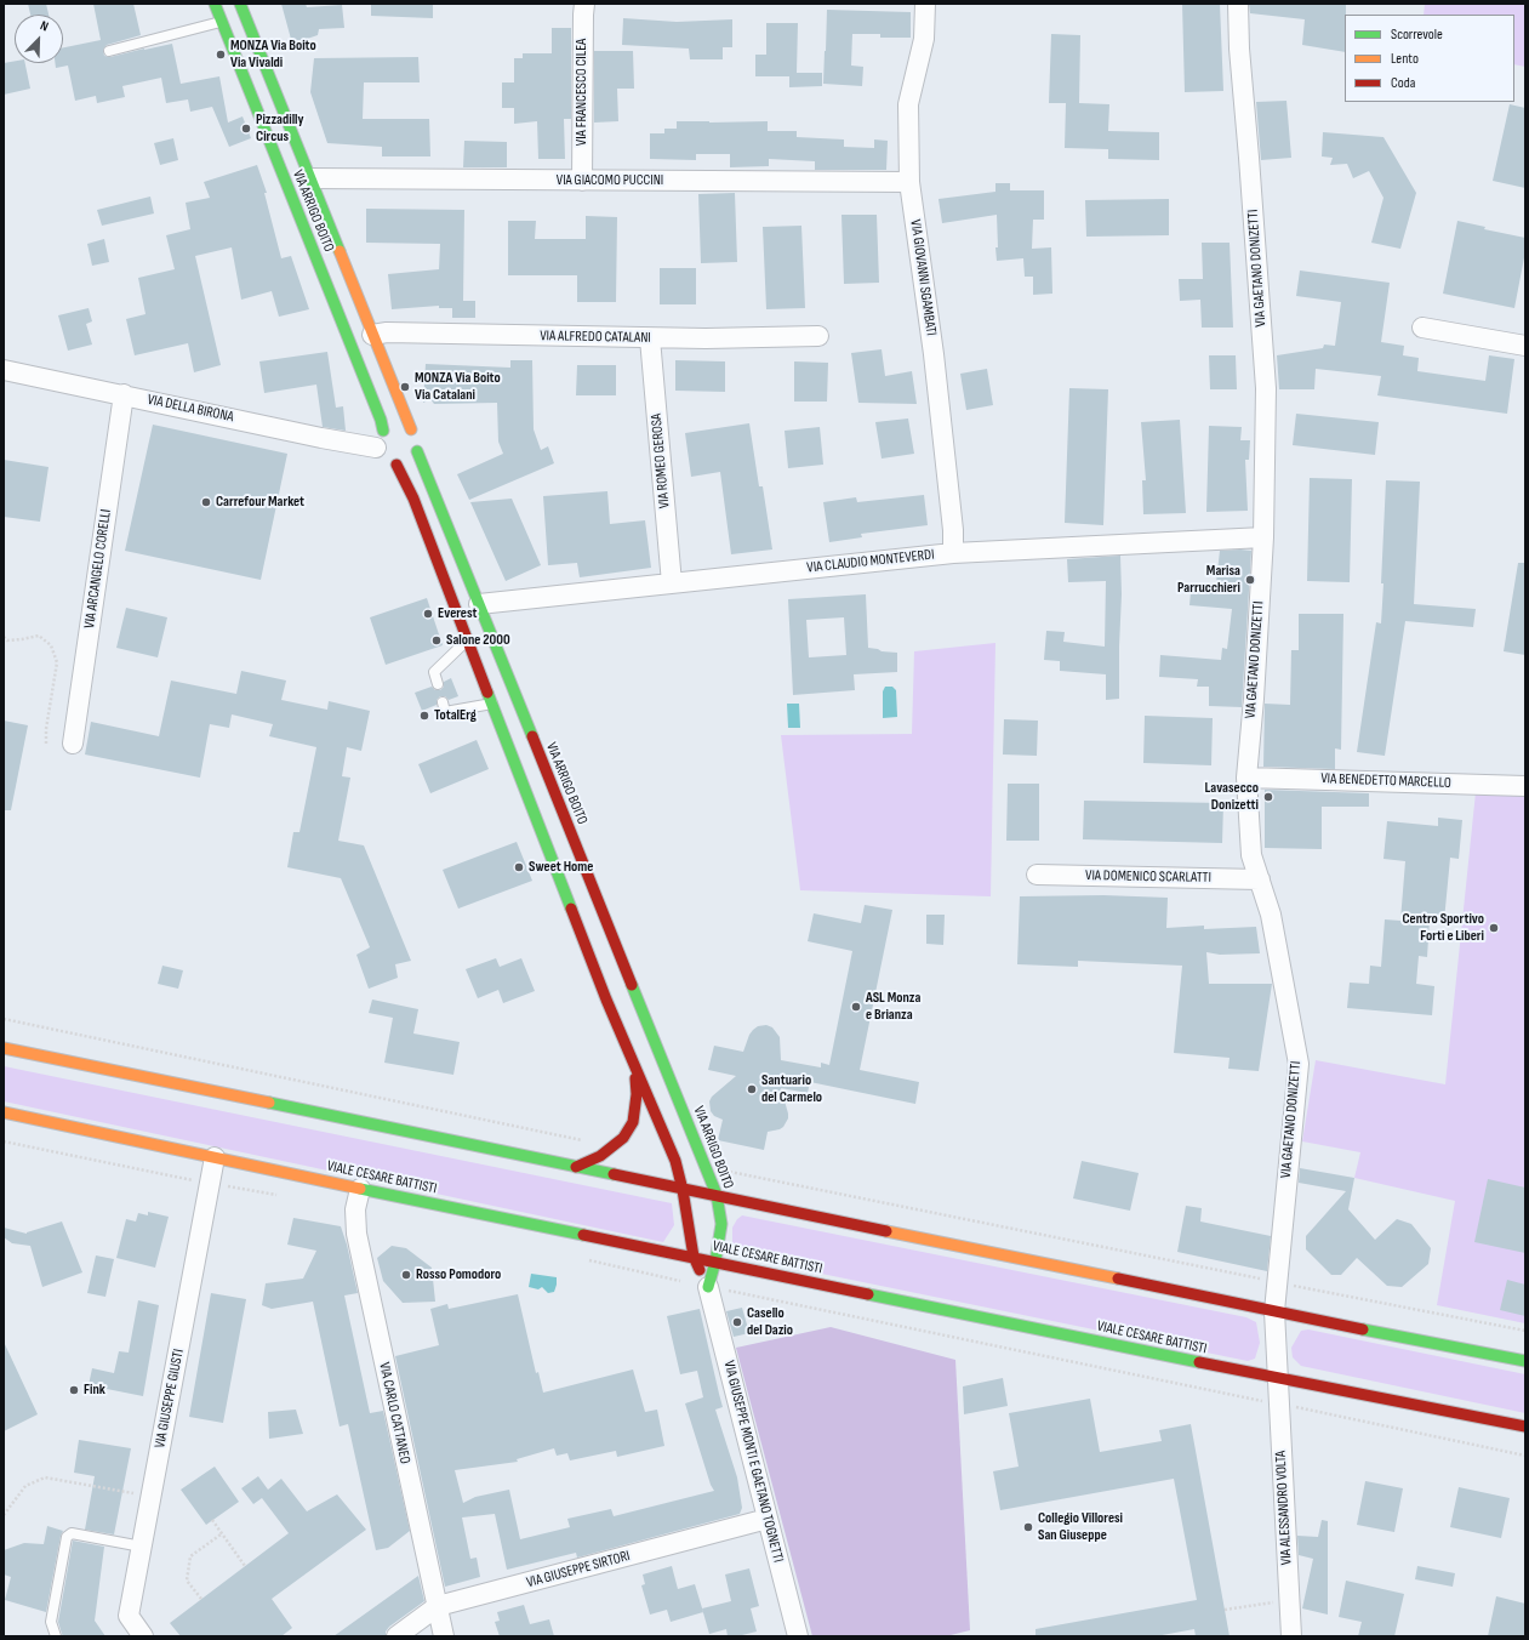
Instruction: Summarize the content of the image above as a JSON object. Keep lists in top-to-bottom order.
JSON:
{
  "streets": {
    "main road": ["VIA ARRIGO BOITO", "VIALE CESARE BATTISTI"],
    "street": [
      "VIA FRANCESCO CILEA",
      "VIA GIACOMO PUCCINI",
      "VIA GAETANO DONIZETTI",
      "VIA GIOVANNI SGAMBATI",
      "VIA ALFREDO CATALANI",
      "VIA DELLA BIRONA",
      "VIA ROMEO GEROSA",
      "VIA CLAUDIO MONTEVERDI",
      "VIA ARCANGELO CORELLI",
      "VIA BENEDETTO MARCELLO",
      "VIA DOMENICO SCARLATTI",
      "VIA GIUSEPPE GIUSTI",
      "VIA CARLO CATTANEO",
      "VIA GIUSEPPE MONTI E GAETANO TOGNETTI",
      "VIA ALESSANDRO VOLTA",
      "VIA GIUSEPPE SIRTORI"
    ]
  },
  "crossings": [
    ["VIA FRANCESCO CILEA", "VIA GIACOMO PUCCINI"],
    ["VIA GIACOMO PUCCINI", "VIA ARRIGO BOITO"],
    ["VIA GIACOMO PUCCINI", "VIA GIOVANNI SGAMBATI"],
    ["VIA ARRIGO BOITO", "VIA ALFREDO CATALANI"],
    ["VIA ARRIGO BOITO", "VIA DELLA BIRONA"],
    ["VIA ARRIGO BOITO", "VIA CLAUDIO MONTEVERDI"],
    ["VIA ARRIGO BOITO", "VIALE CESARE BATTISTI"],
    ["VIA ARRIGO BOITO", "VIA GIUSEPPE MONTI E GAETANO TOGNETTI"],
    ["VIA GAETANO DONIZETTI", "VIA CLAUDIO MONTEVERDI"],
    ["VIA GAETANO DONIZETTI", "VIA BENEDETTO MARCELLO"],
    ["VIA GAETANO DONIZETTI", "VIA DOMENICO SCARLATTI"],
    ["VIA GAETANO DONIZETTI", "VIALE CESARE BATTISTI"],
    ["VIA GAETANO DONIZETTI", "VIA ALESSANDRO VOLTA"],
    ["VIA GIOVANNI SGAMBATI", "VIA CLAUDIO MONTEVERDI"],
    ["VIA ALFREDO CATALANI", "VIA ROMEO GEROSA"],
    ["VIA DELLA BIRONA", "VIA ARCANGELO CORELLI"],
    ["VIA ROMEO GEROSA", "VIA CLAUDIO MONTEVERDI"],
    ["VIALE CESARE BATTISTI", "VIA GIUSEPPE GIUSTI"],
    ["VIALE CESARE BATTISTI", "VIA CARLO CATTANEO"],
    ["VIALE CESARE BATTISTI", "VIA ALESSANDRO VOLTA"],
    ["VIA CARLO CATTANEO", "VIA GIUSEPPE SIRTORI"],
    ["VIA GIUSEPPE MONTI E GAETANO TOGNETTI", "VIA GIUSEPPE SIRTORI"]
  ],
  "places": [
    "MONZA Via Boito Via Vivaldi",
    "Pizzadilly Circus",
    "MONZA Via Boito Via Catalani",
    "Carrefour Market",
    "Marisa Parrucchieri",
    "Everest",
    "Salone 2000",
    "TotalErg",
    "Lavasecco Donizetti",
    "Sweet Home",
    "Centro Sportivo Forti e Liberi",
    "ASL Monza e Brianza",
    "Santuario del Carmelo",
    "Rosso Pomodoro",
    "Casello del Dazio",
    "Fink",
    "Collegio Villoresi San Giuseppe"
  ],
  "legend": ["Scorrevole", "Lento", "Coda"],
  "north": "top right"
}
